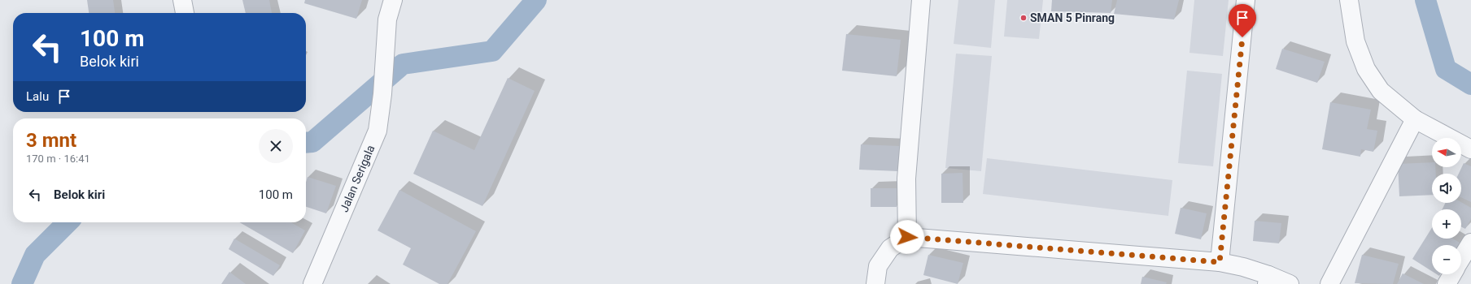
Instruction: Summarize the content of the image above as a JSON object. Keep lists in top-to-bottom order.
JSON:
{
  "streets": {
    "street": ["Jalan Serigala"]
  },
  "places": ["SMAN 5 Pinrang"],
  "north": "left",
  "page": {
    "turn": ["100 m", "Belok kiri"],
    "then": "Lalu",
    "heading": ["3 mnt", "170 m · 16:41"],
    "map_buttons": ["+", "−"],
    "list": [
      {
        "name": "Belok kiri",
        "value": "100 m"
      }
    ]
  }
}
